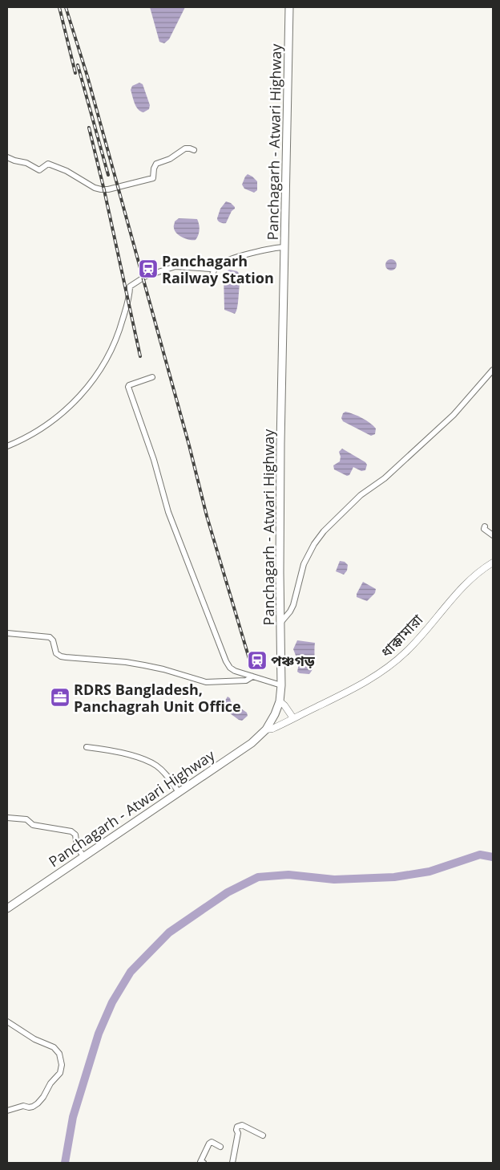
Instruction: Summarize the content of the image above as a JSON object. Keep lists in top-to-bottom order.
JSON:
{
  "streets": {
    "main road": ["Panchagarh - Atwari Highway"],
    "street": ["ধাক্কামারা"]
  },
  "crossings": [
    ["Panchagarh - Atwari Highway", "ধাক্কামারা"]
  ],
  "places": {
    "station": ["Panchagarh Railway Station", "পঞ্চগড়"],
    "office": ["RDRS Bangladesh, Panchagrah Unit Office"]
  }
}
